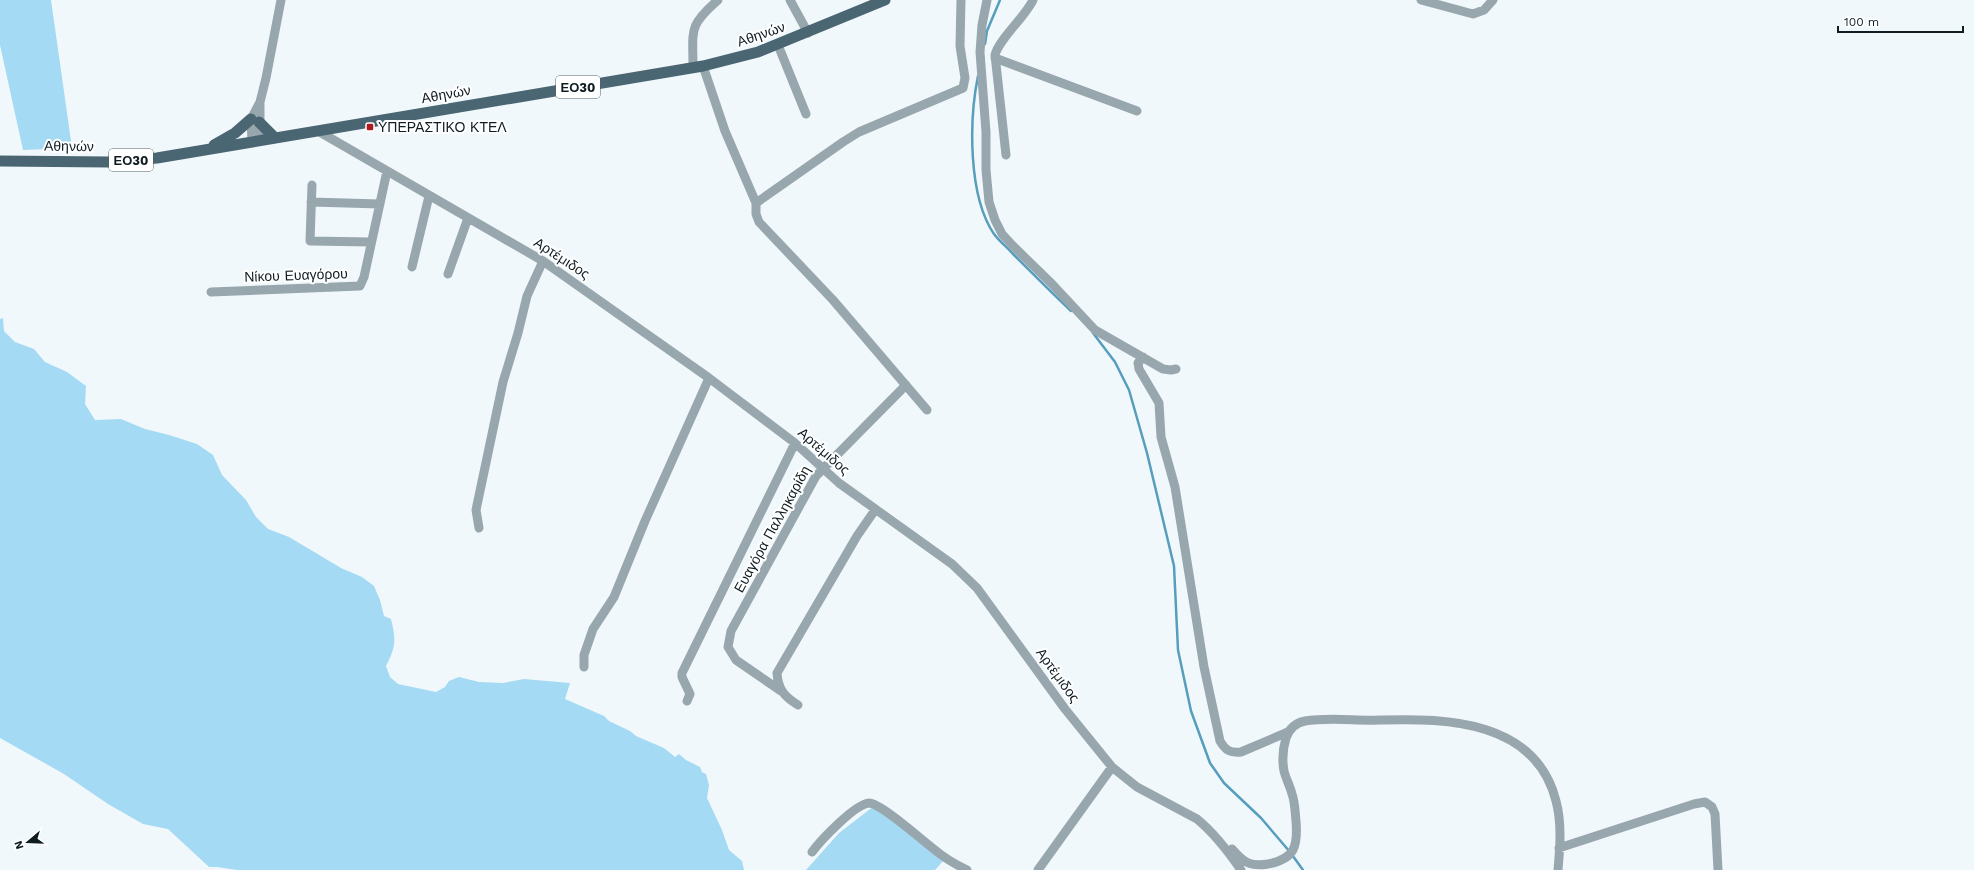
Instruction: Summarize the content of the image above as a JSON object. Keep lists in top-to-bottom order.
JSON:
{
  "streets": {
    "main road": ["Αθηνών", "ΕΟ30"],
    "street": ["Αρτέμιδος", "Νίκου Ευαγόρου", "Ευαγόρα Παλληκαρίδη"]
  },
  "crossings": [
    ["Αθηνών", "Αρτέμιδος"],
    ["Αρτέμιδος", "Νίκου Ευαγόρου"],
    ["Αρτέμιδος", "Ευαγόρα Παλληκαρίδη"]
  ],
  "places": {
    "transit": ["ΥΠΕΡΑΣΤΙΚΟ ΚΤΕΛ"]
  },
  "scale_bar": "100 m",
  "north": "left"
}
